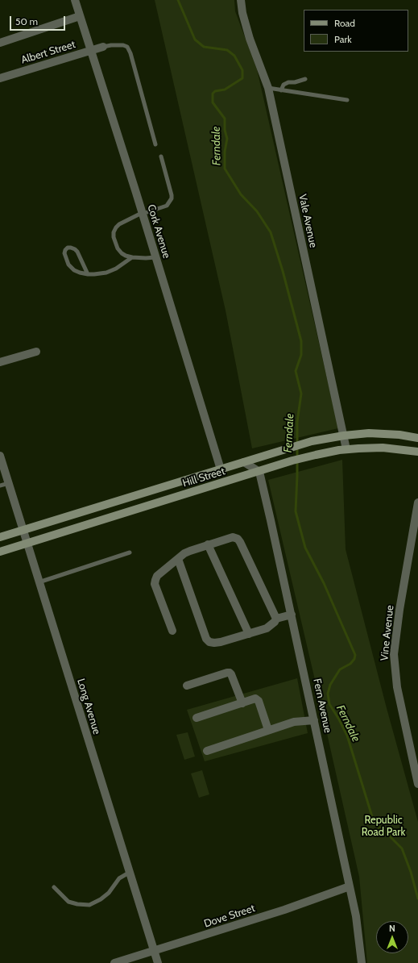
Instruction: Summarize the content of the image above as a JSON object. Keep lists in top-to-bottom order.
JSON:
{
  "streets": {
    "main road": ["Hill Street"],
    "street": [
      "Albert Street",
      "Vale Avenue",
      "Cork Avenue",
      "Vine Avenue",
      "Fern Avenue",
      "Long Avenue",
      "Dove Street"
    ]
  },
  "crossings": [
    ["Albert Street", "Cork Avenue"],
    ["Vale Avenue", "Hill Street"],
    ["Cork Avenue", "Hill Street"],
    ["Hill Street", "Fern Avenue"],
    ["Hill Street", "Long Avenue"],
    ["Fern Avenue", "Dove Street"],
    ["Long Avenue", "Dove Street"]
  ],
  "water": ["Ferndale"],
  "parks": ["Republic Road Park"],
  "legend": ["Road", "Park"],
  "scale_bar": "50 m",
  "north": "top"
}
